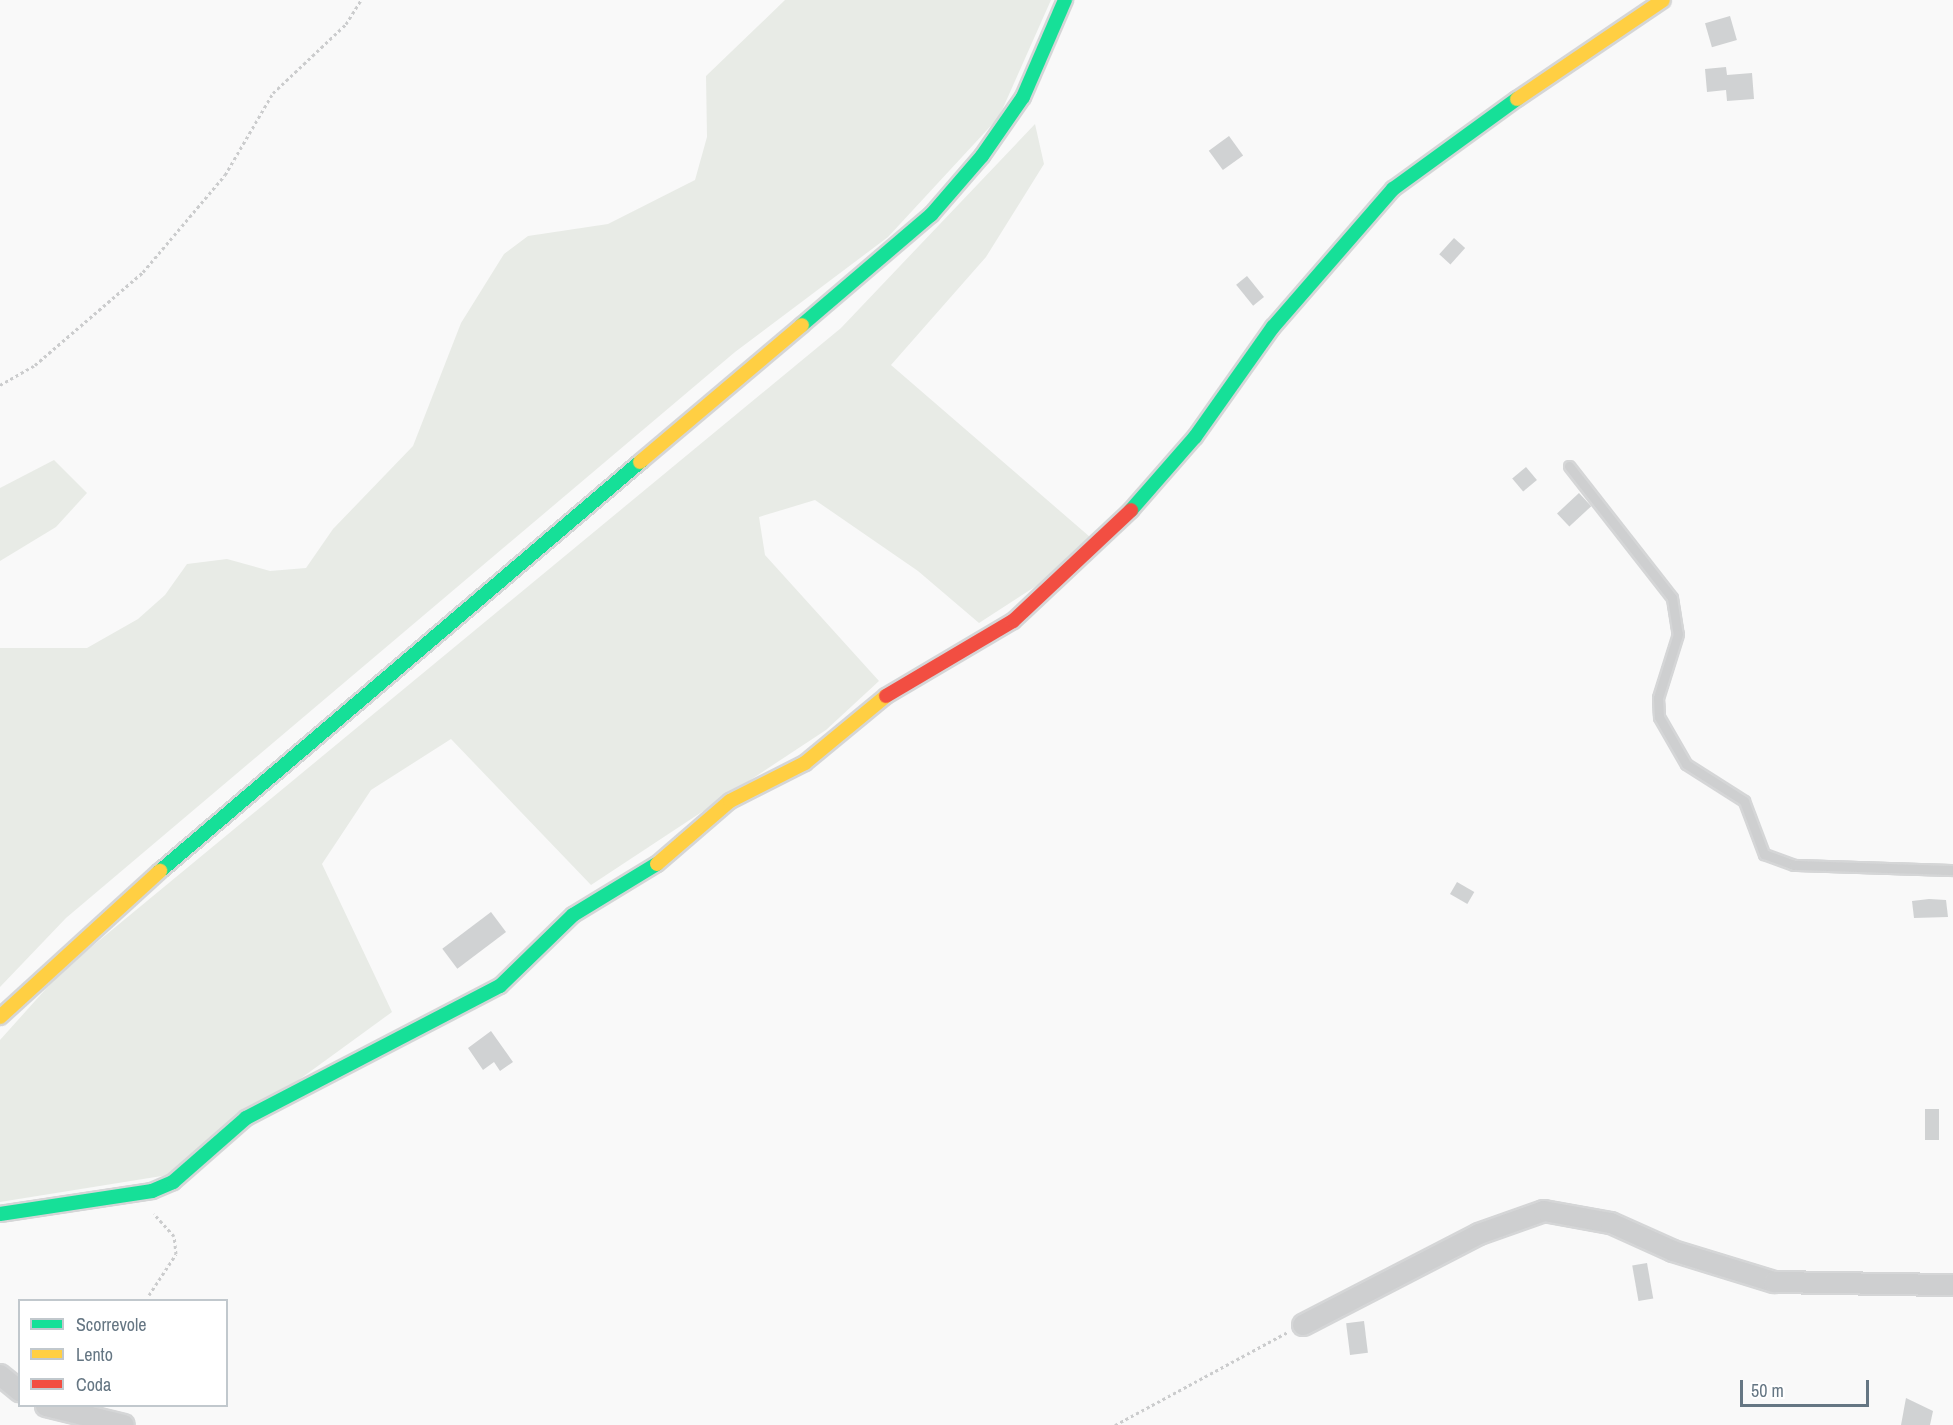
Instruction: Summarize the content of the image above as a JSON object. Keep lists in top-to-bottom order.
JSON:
{
  "legend": ["Scorrevole", "Lento", "Coda"],
  "scale_bar": "50 m"
}
